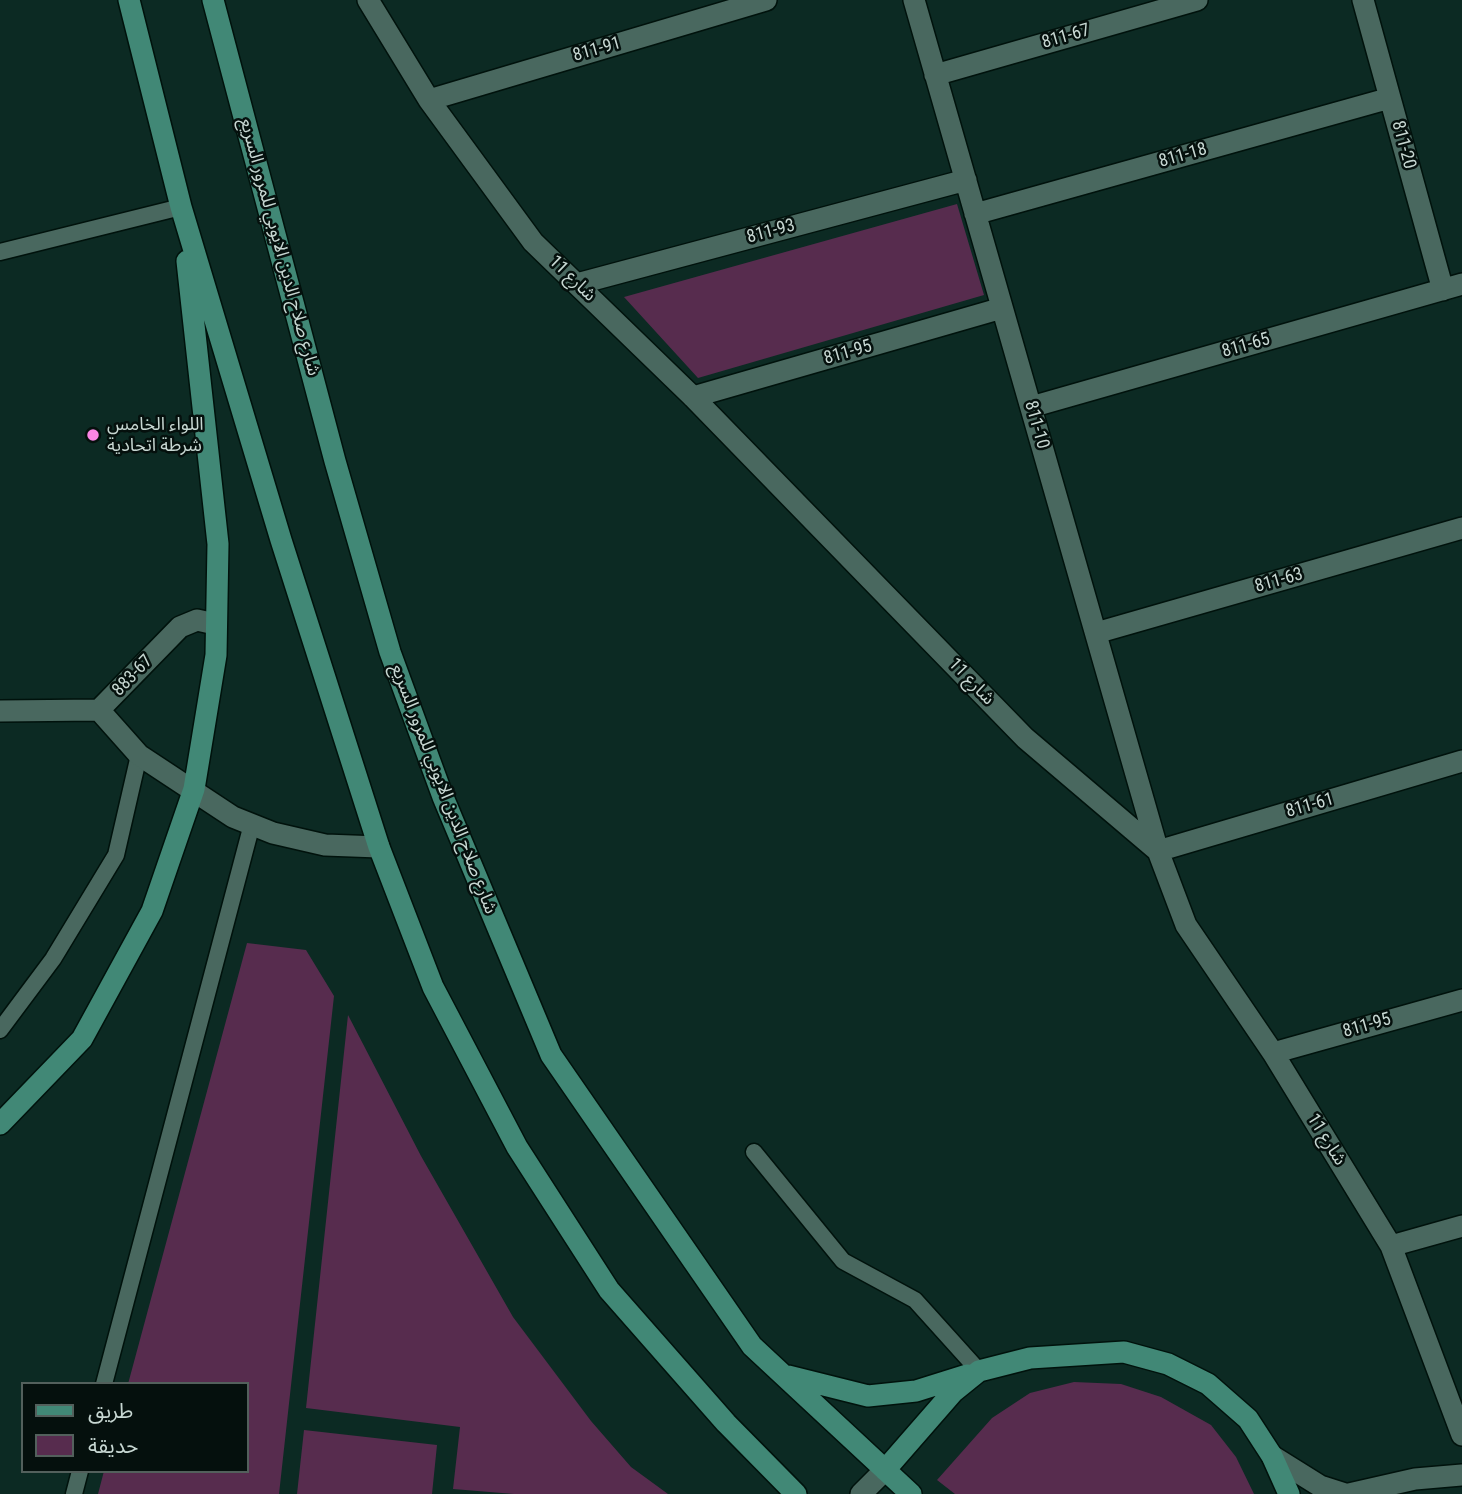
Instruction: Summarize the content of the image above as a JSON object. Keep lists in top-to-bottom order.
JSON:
{
  "streets": {
    "main road": ["شارع صلاح الدين الايوبي للمرور السريع"],
    "street": [
      "811-67",
      "811-91",
      "811-20",
      "811-18",
      "811-93",
      "شارع 11",
      "811-65",
      "811-95",
      "811-10",
      "811-63",
      "883-67",
      "811-61"
    ]
  },
  "crossings": [
    ["811-67", "811-10"],
    ["811-91", "شارع 11"],
    ["811-20", "811-18"],
    ["811-20", "811-65"],
    ["811-18", "811-10"],
    ["811-93", "شارع 11"],
    ["811-93", "811-10"],
    ["شارع 11", "811-95"],
    ["شارع 11", "811-10"],
    ["شارع 11", "811-61"],
    ["811-65", "811-10"],
    ["811-95", "811-10"],
    ["811-10", "811-63"],
    ["811-10", "811-61"]
  ],
  "places": ["اللواء الخامس شرطة اتحادية"],
  "legend": ["طريق", "حديقة"]
}
